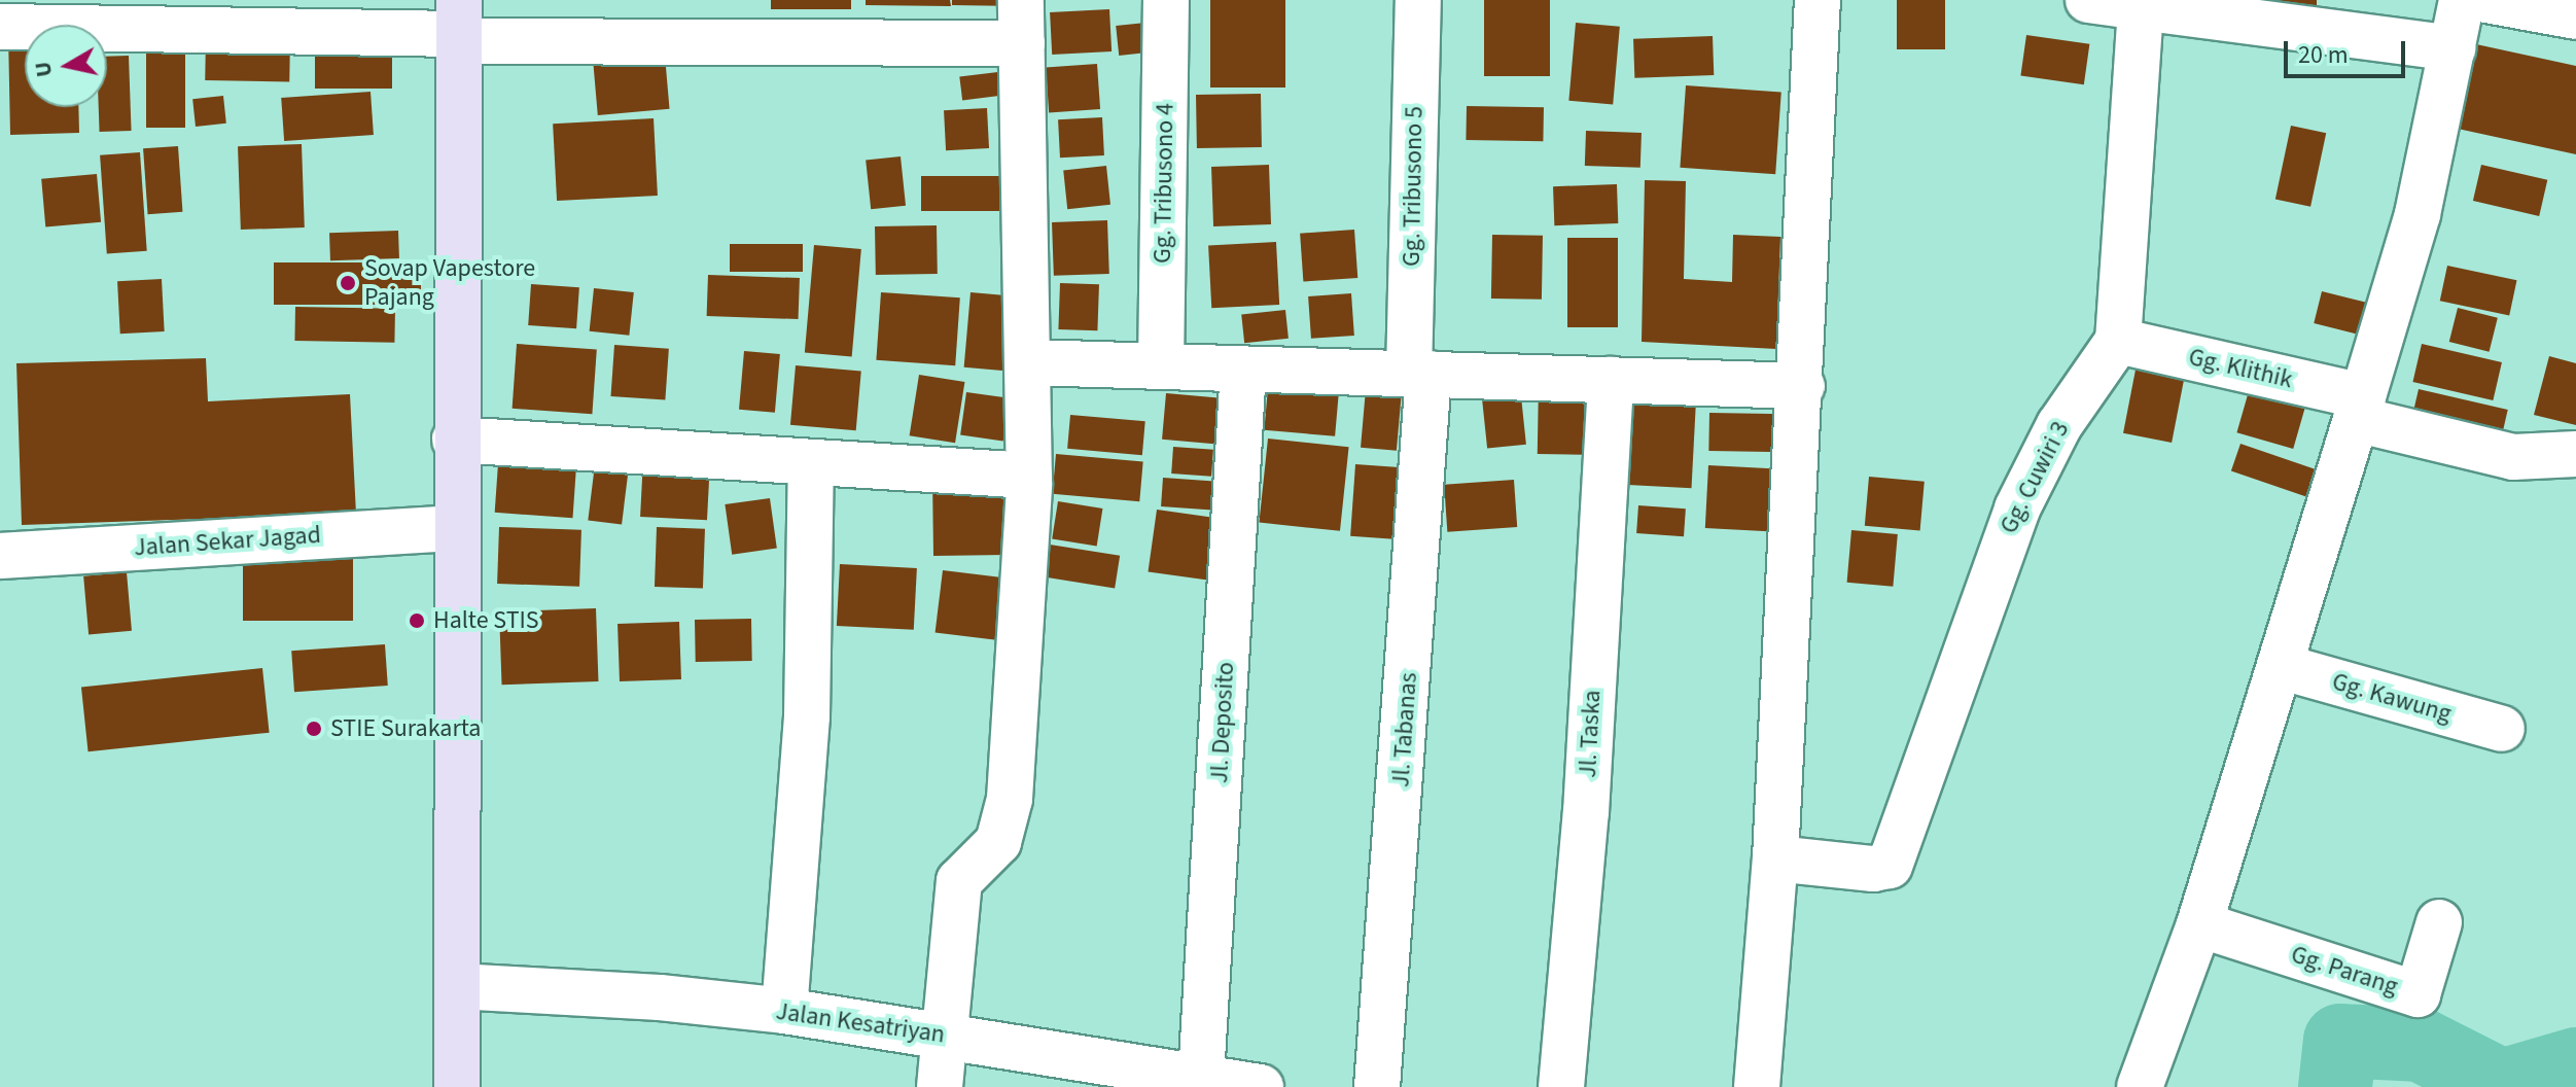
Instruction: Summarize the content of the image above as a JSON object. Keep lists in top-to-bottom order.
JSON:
{
  "streets": {
    "street": [
      "Gg. Tribusono 4",
      "Gg. Tribusono 5",
      "Gg. Klithik",
      "Gg. Cuwiri 3",
      "Jalan Sekar Jagad",
      "Gg. Kawung",
      "Jl. Deposito",
      "Jl. Tabanas",
      "Jl. Taska",
      "Gg. Parang",
      "Jalan Kesatriyan"
    ]
  },
  "crossings": [
    ["Gg. Tribusono 5", "Jl. Tabanas"],
    ["Gg. Klithik", "Gg. Cuwiri 3"],
    ["Jl. Deposito", "Jalan Kesatriyan"]
  ],
  "places": ["Sovap Vapestore Pajang", "Halte STIS", "STIE Surakarta"],
  "scale_bar": "20 m",
  "north": "left"
}
